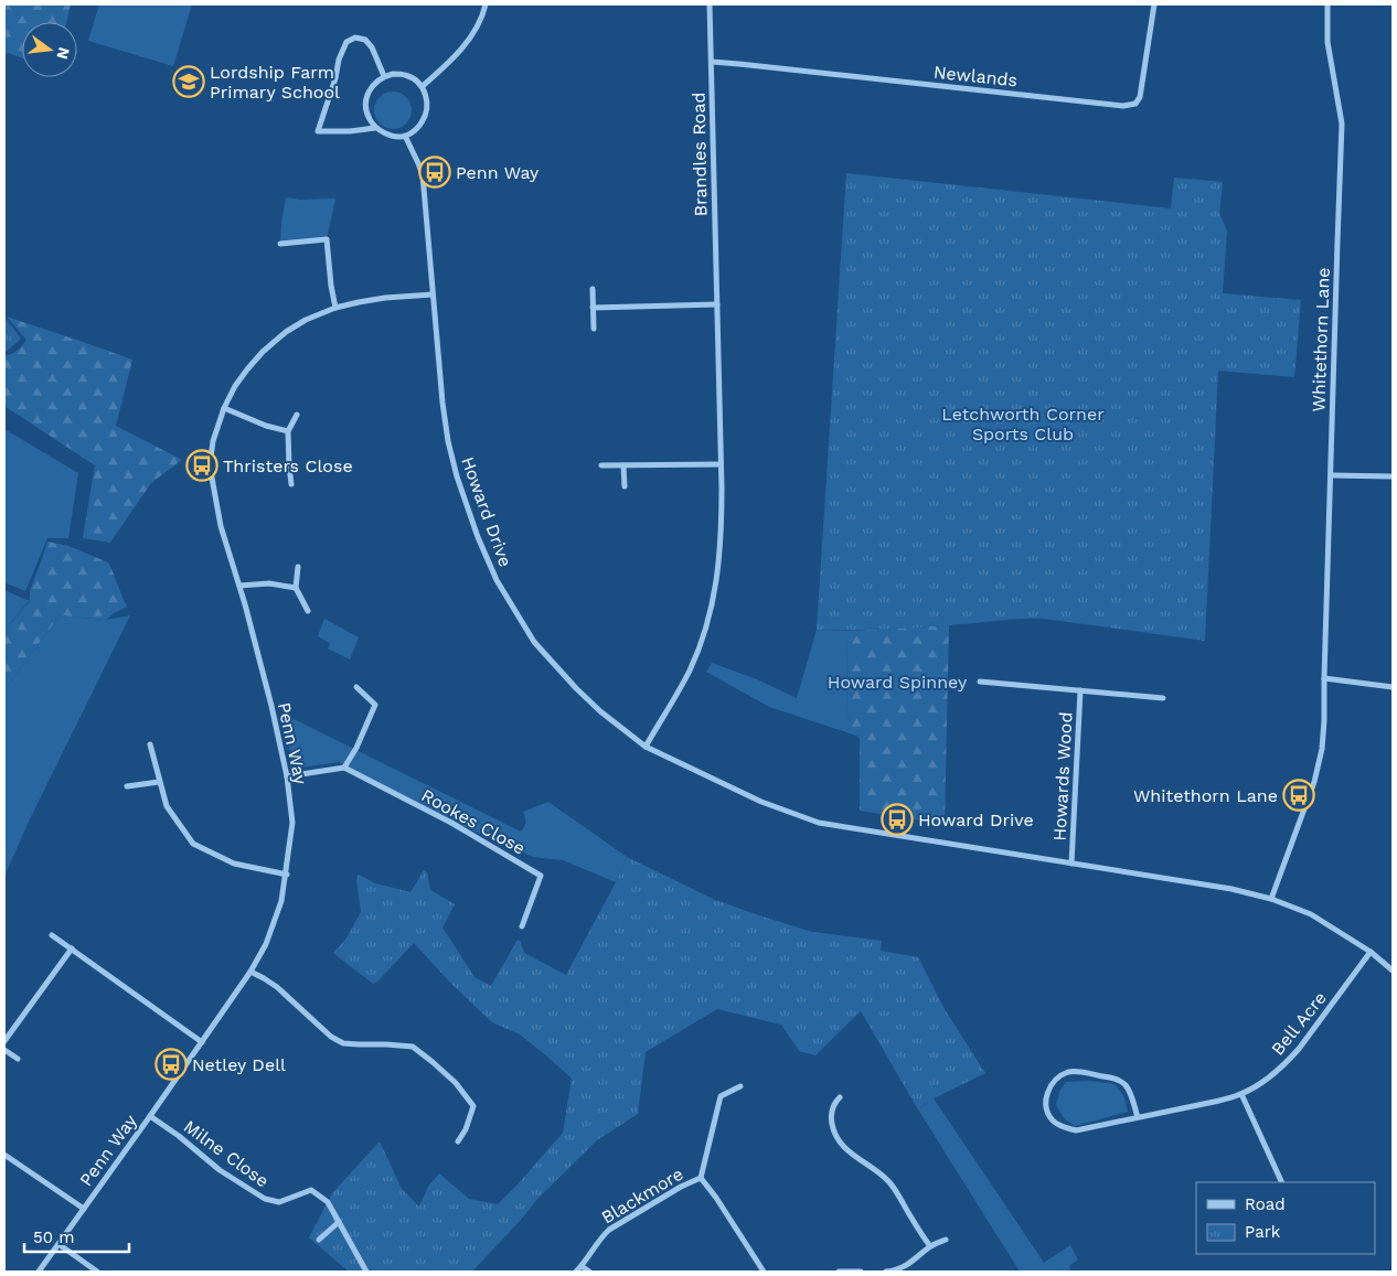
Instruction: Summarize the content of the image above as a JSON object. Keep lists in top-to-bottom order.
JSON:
{
  "streets": {
    "street": [
      "Newlands",
      "Brandles Road",
      "Whitethorn Lane",
      "Howard Drive",
      "Penn Way",
      "Howards Wood",
      "Rookes Close",
      "Bell Acre",
      "Milne Close",
      "Blackmore"
    ]
  },
  "crossings": [
    ["Newlands", "Brandles Road"],
    ["Brandles Road", "Howard Drive"],
    ["Whitethorn Lane", "Howard Drive"],
    ["Howard Drive", "Penn Way"],
    ["Howard Drive", "Howards Wood"],
    ["Howard Drive", "Bell Acre"],
    ["Penn Way", "Milne Close"]
  ],
  "parks": ["Letchworth Corner Sports Club", "Howard Spinney"],
  "places": {
    "school or university": ["Lordship Farm Primary School"],
    "bus stop": [
      "Penn Way",
      "Thristers Close",
      "Whitethorn Lane",
      "Howard Drive",
      "Netley Dell"
    ]
  },
  "legend": ["Road", "Park"],
  "scale_bar": "50 m",
  "north": "right"
}
